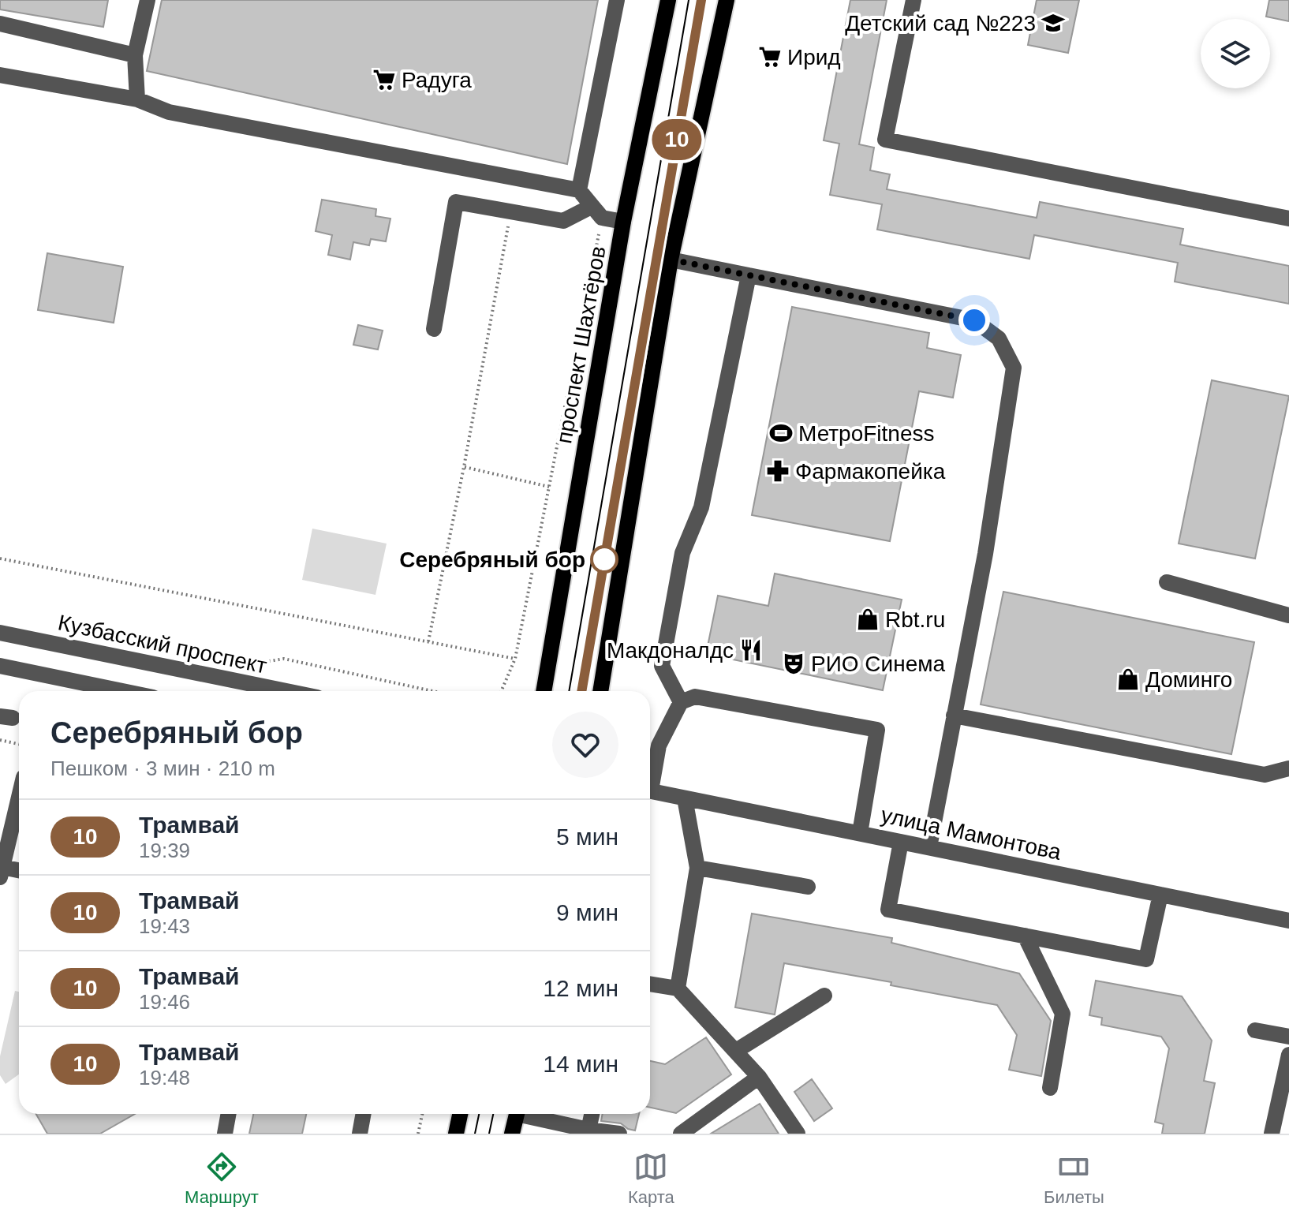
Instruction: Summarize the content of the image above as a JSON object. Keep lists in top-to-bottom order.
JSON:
{
  "streets": {
    "main road": ["проспект Шахтёров"],
    "street": ["Кузбасский проспект", "улица Мамонтова"]
  },
  "places": {
    "school or university": ["Детский сад №223"],
    "supermarket": ["Ирид", "Радуга"],
    "sports": ["МетроFitness"],
    "pharmacy": ["Фармакопейка"],
    "other": ["Серебряный бор"],
    "shop": ["Rbt.ru", "Доминго"],
    "restaurant": ["Макдоналдс"],
    "theatre": ["РИО Синема"]
  },
  "lines": ["tram line 10"],
  "page": {
    "on_map": "10",
    "heading": ["Серебряный бор", "Пешком · 3 мин · 210 m"],
    "list": [
      {
        "mark": "10",
        "name": "Трамвай",
        "note": "19:39",
        "value": "5 мин"
      },
      {
        "mark": "10",
        "name": "Трамвай",
        "note": "19:43",
        "value": "9 мин"
      },
      {
        "mark": "10",
        "name": "Трамвай",
        "note": "19:46",
        "value": "12 мин"
      },
      {
        "mark": "10",
        "name": "Трамвай",
        "note": "19:48",
        "value": "14 мин"
      }
    ],
    "tabs": ["Маршрут", "Карта", "Билеты"]
  }
}
